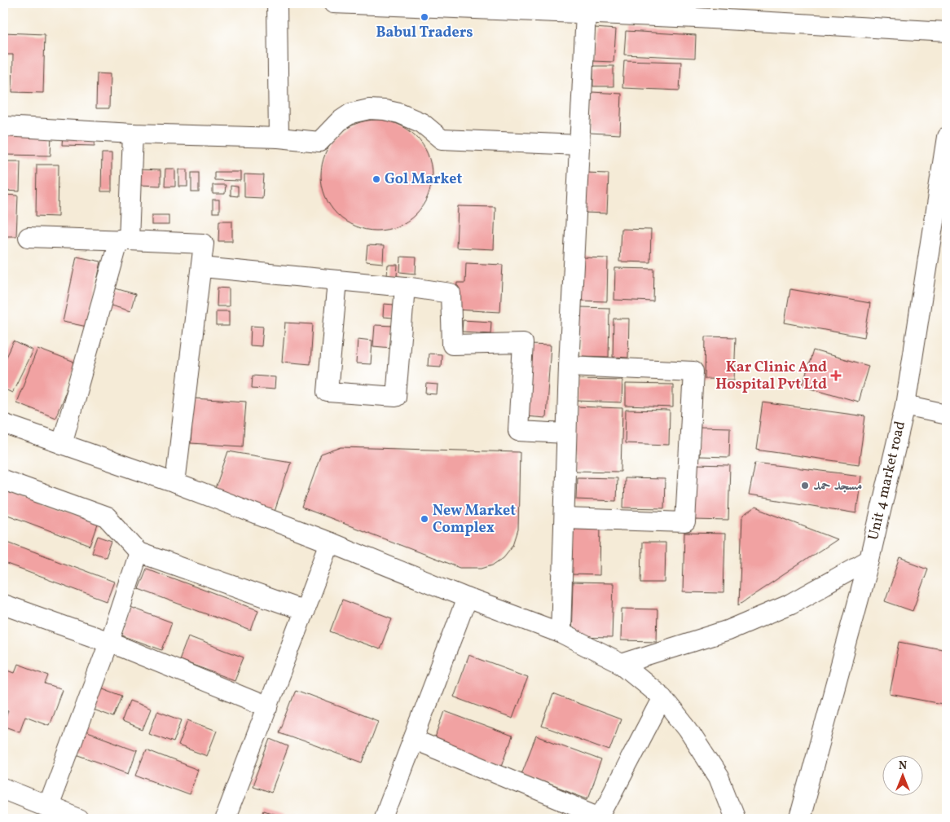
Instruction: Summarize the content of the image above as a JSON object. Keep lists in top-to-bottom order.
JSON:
{
  "streets": {
    "street": ["Unit 4 market road"]
  },
  "places": {
    "other": [
      "Babul Traders",
      "Gol Market",
      "مسجد حمد",
      "New Market Complex"
    ],
    "health": ["Kar Clinic And Hospital Pvt Ltd"]
  },
  "north": "top"
}
